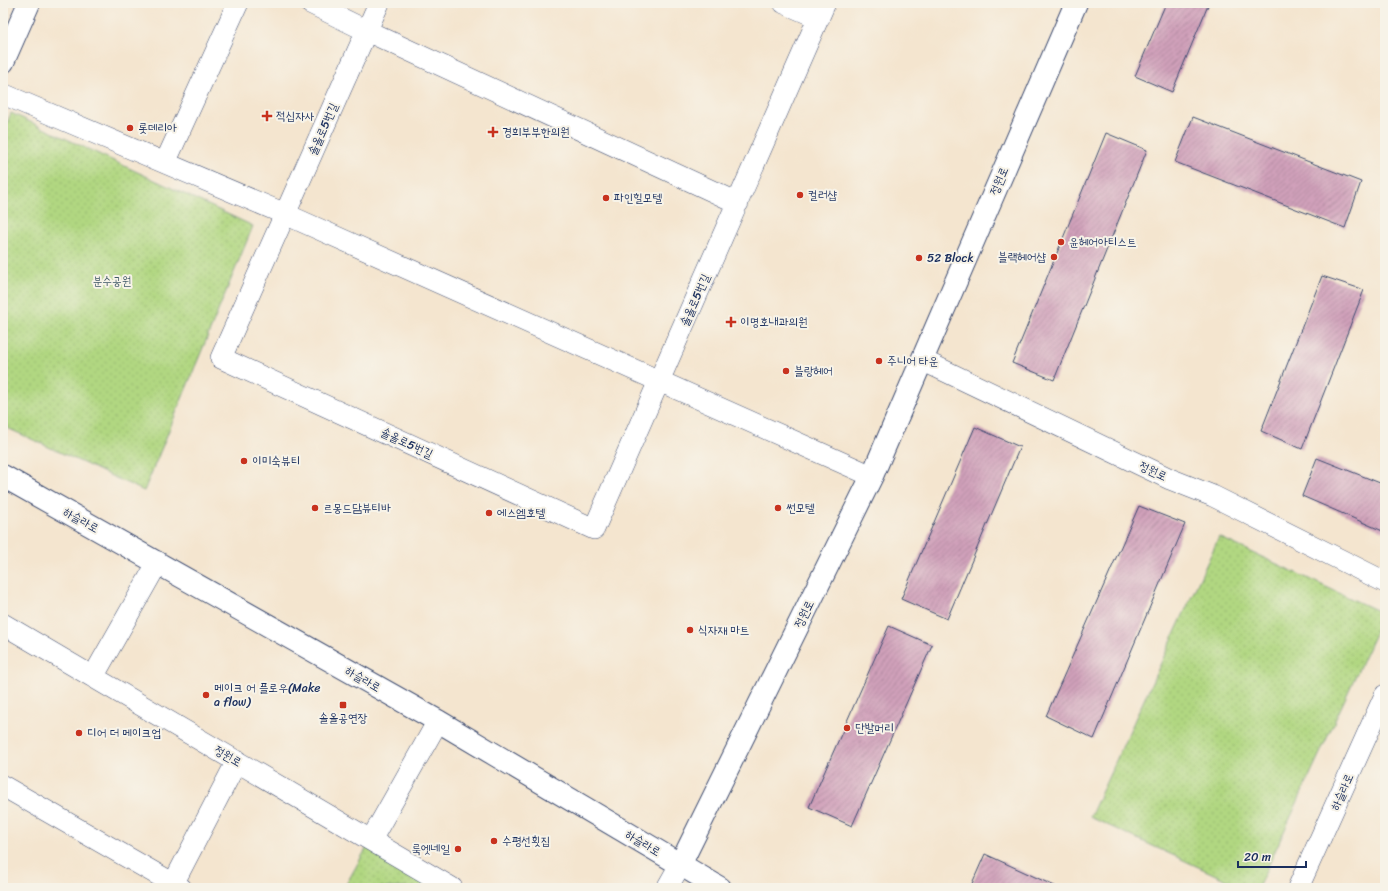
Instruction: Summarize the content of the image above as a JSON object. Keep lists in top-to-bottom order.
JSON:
{
  "streets": {
    "street": ["솔올로5번길", "정원로", "하슬라로"]
  },
  "crossings": [
    ["정원로", "하슬라로"]
  ],
  "parks": ["분수공원"],
  "places": {
    "health": ["적십자사", "경희부부한의원", "이명호내과의원"],
    "other": [
      "롯데리아",
      "컬러샵",
      "파인힐모텔",
      "윤헤어아티스트",
      "블랙헤어샵",
      "52 Block",
      "주니어 타운",
      "블랑헤어",
      "이미숙뷰티",
      "르몽드담뷰티바",
      "썬모텔",
      "에스엠호텔",
      "식자재 마트",
      "메이크 어 플로우(Make a flow)",
      "단발머리",
      "디어 더 메이크업",
      "수평선횟집",
      "룩엣네일"
    ],
    "transit": ["솔올공연장"]
  },
  "scale_bar": "20 m"
}
